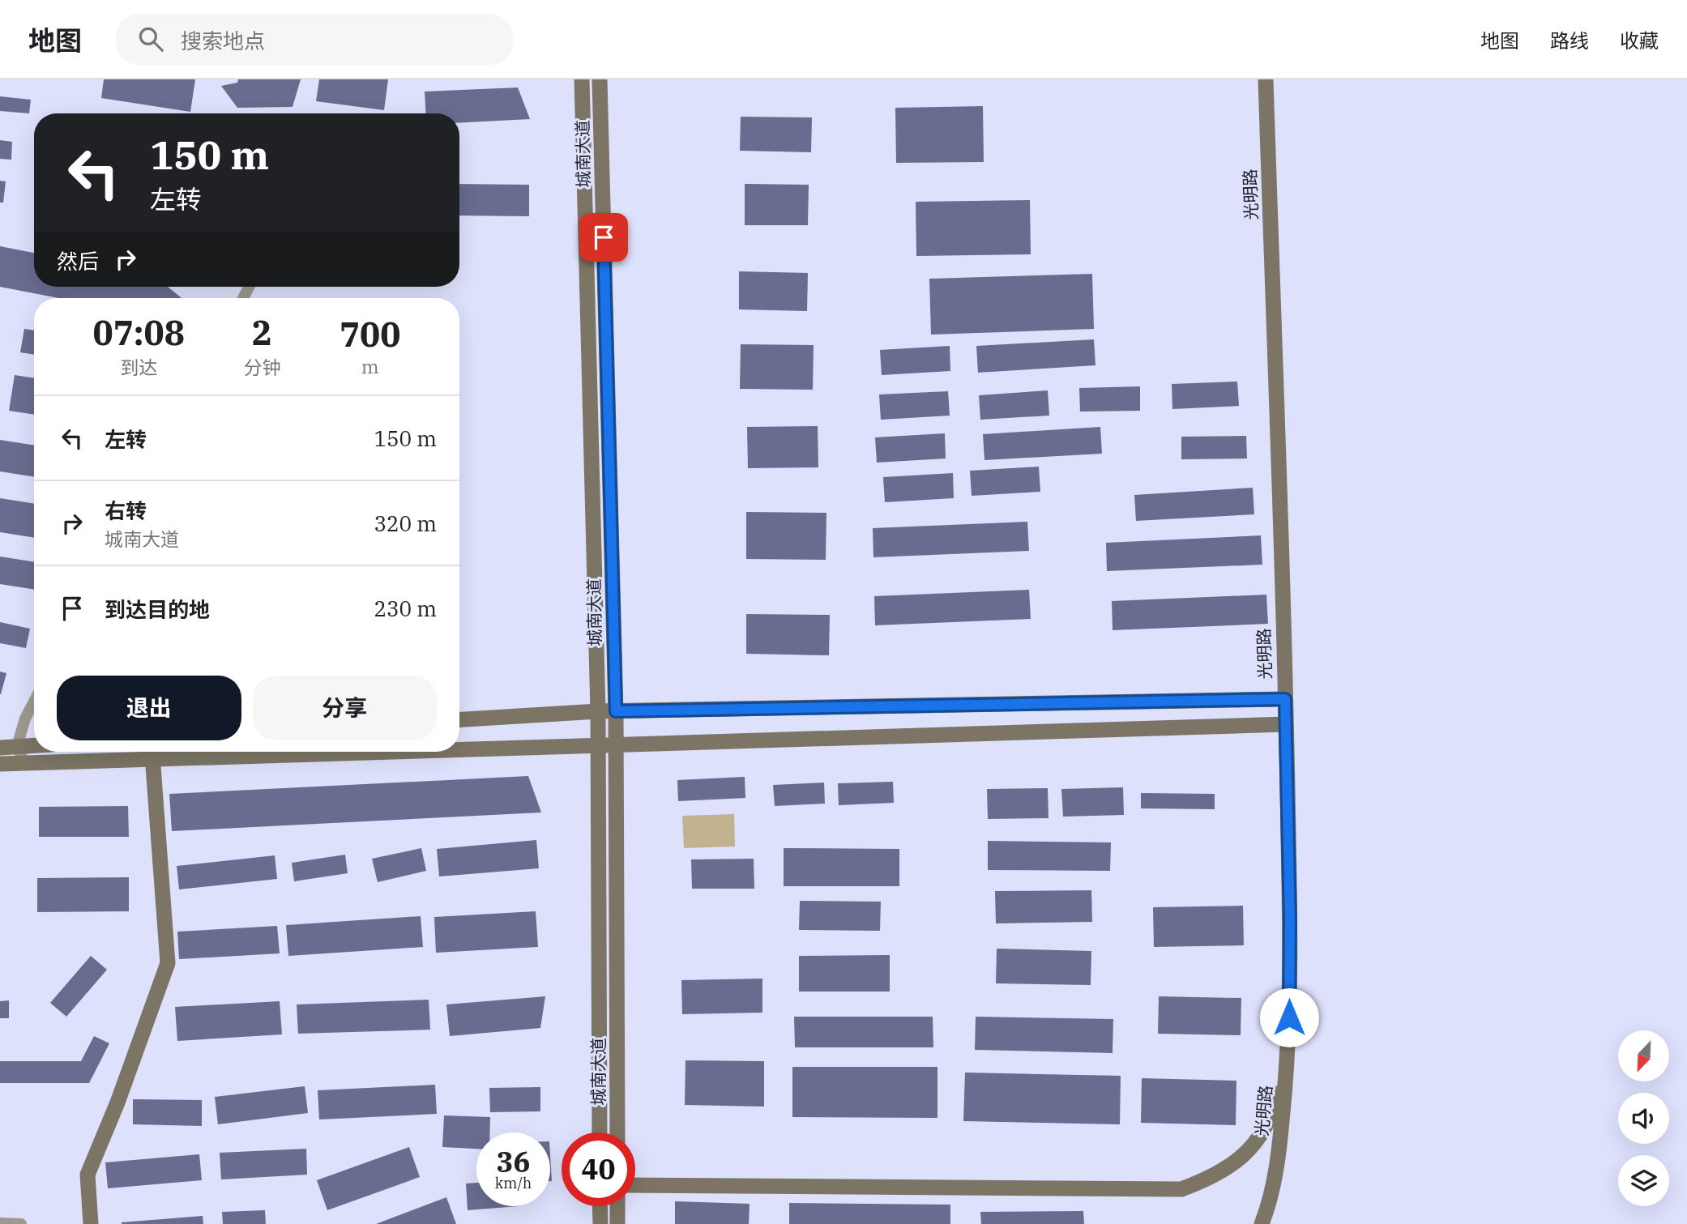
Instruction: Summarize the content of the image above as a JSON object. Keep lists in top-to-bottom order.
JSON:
{
  "streets": {
    "main road": ["城南大道", "光明路"]
  },
  "north": "bottom left",
  "page": {
    "header": "地图",
    "search": "搜索地点",
    "nav": ["地图", "路线", "收藏"],
    "turn": ["150 m", "左转"],
    "then": "然后",
    "eta": [
      "07:08",
      "到达",
      "2",
      "分钟",
      "700",
      "m"
    ],
    "list": [
      {
        "name": "左转",
        "value": "150 m"
      },
      {
        "name": "右转",
        "note": "城南大道",
        "value": "320 m"
      },
      {
        "name": "到达目的地",
        "value": "230 m"
      }
    ],
    "buttons": ["退出", "分享"],
    "speed": "36 km/h",
    "limit": "40"
  }
}
